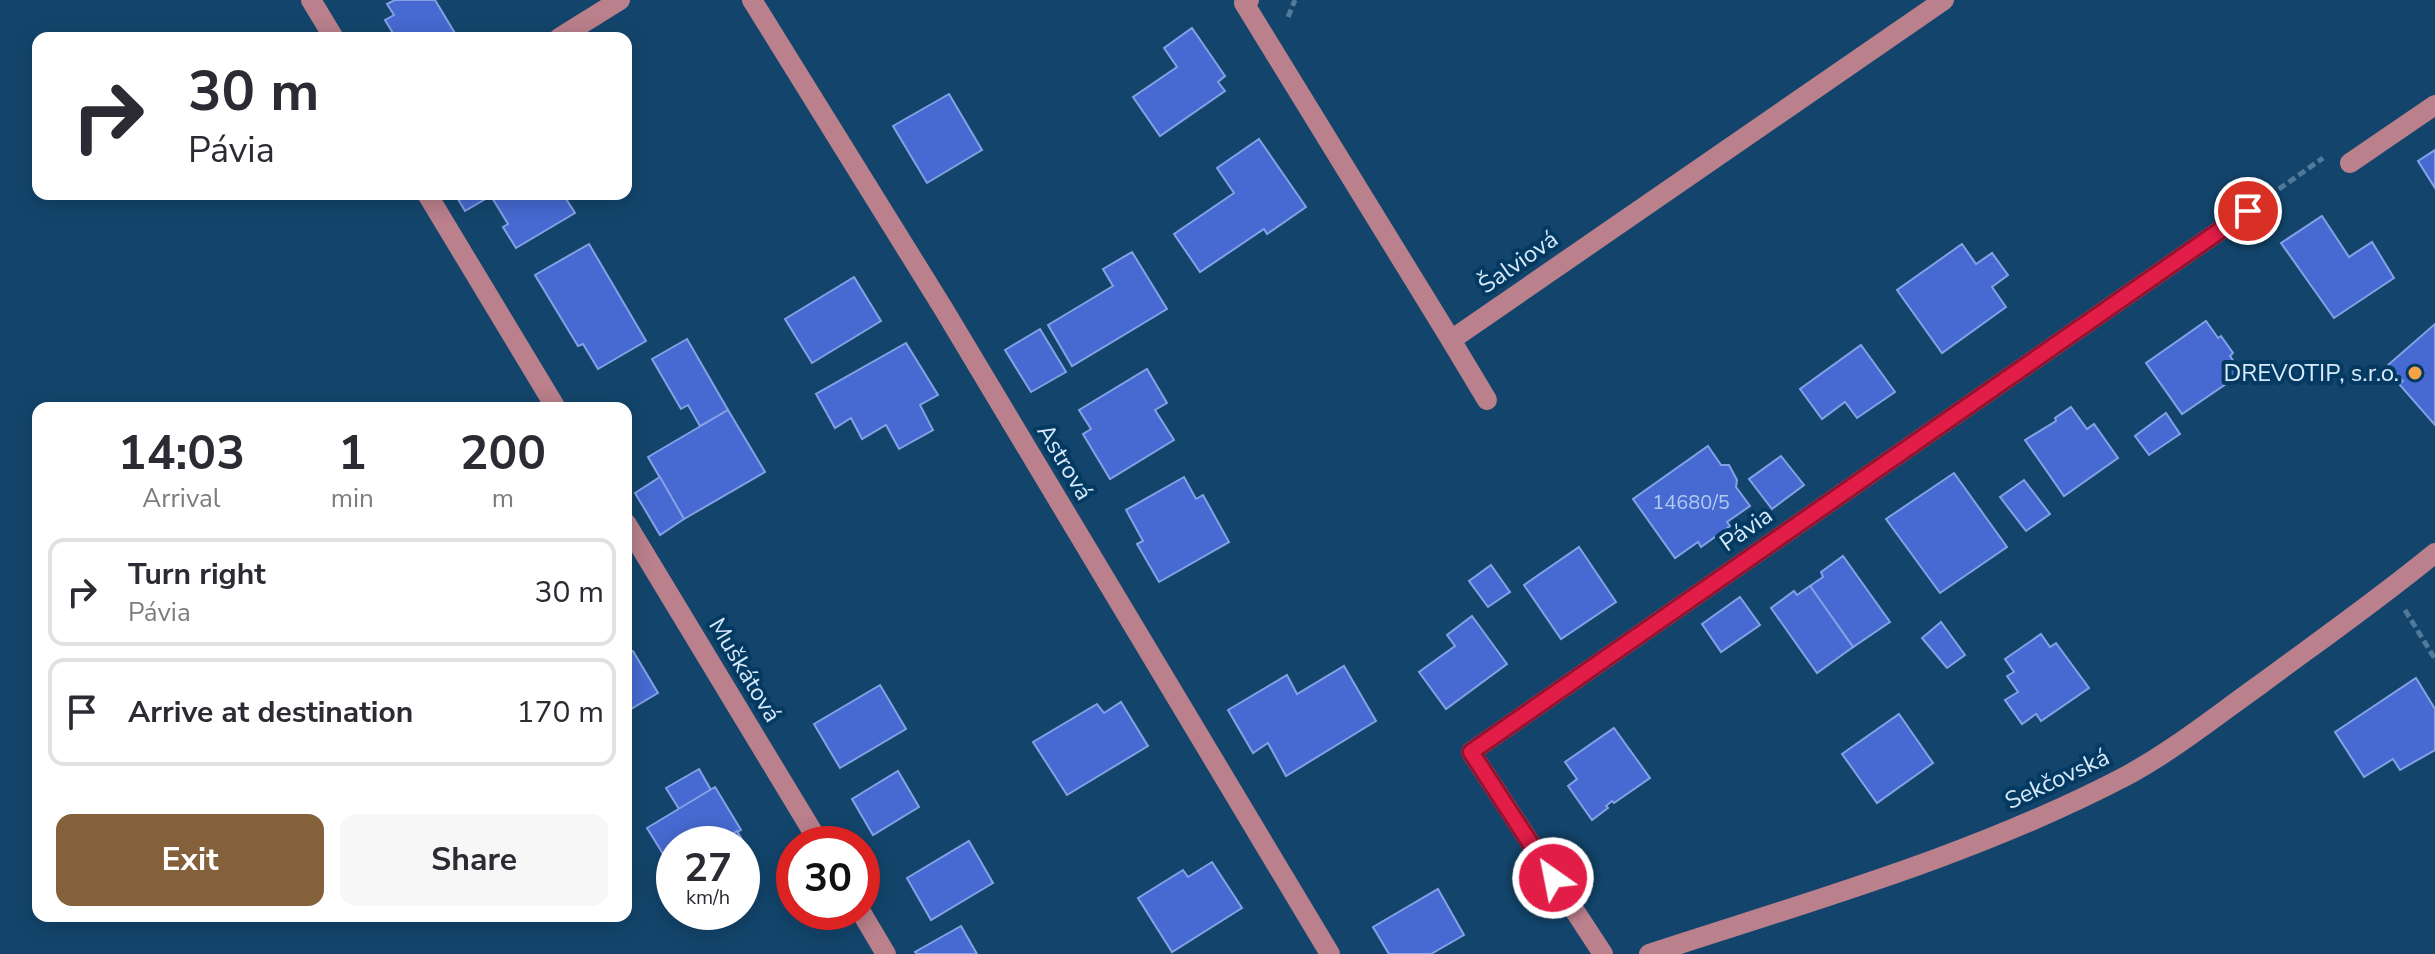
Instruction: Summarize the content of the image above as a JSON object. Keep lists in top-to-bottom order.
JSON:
{
  "streets": {
    "street": [
      "Šalviová",
      "Astrová",
      "Pávia",
      "Muškátová",
      "Sekčovská"
    ]
  },
  "places": ["DREVOTIP, s.r.o."],
  "house_numbers": ["14680/5"],
  "page": {
    "turn": ["30 m", "Pávia"],
    "eta": [
      "14:03",
      "Arrival",
      "1",
      "min",
      "200",
      "m"
    ],
    "list": [
      {
        "name": "Turn right",
        "note": "Pávia",
        "value": "30 m"
      },
      {
        "name": "Arrive at destination",
        "value": "170 m"
      }
    ],
    "buttons": ["Exit", "Share"],
    "speed": "27 km/h",
    "limit": "30"
  }
}
